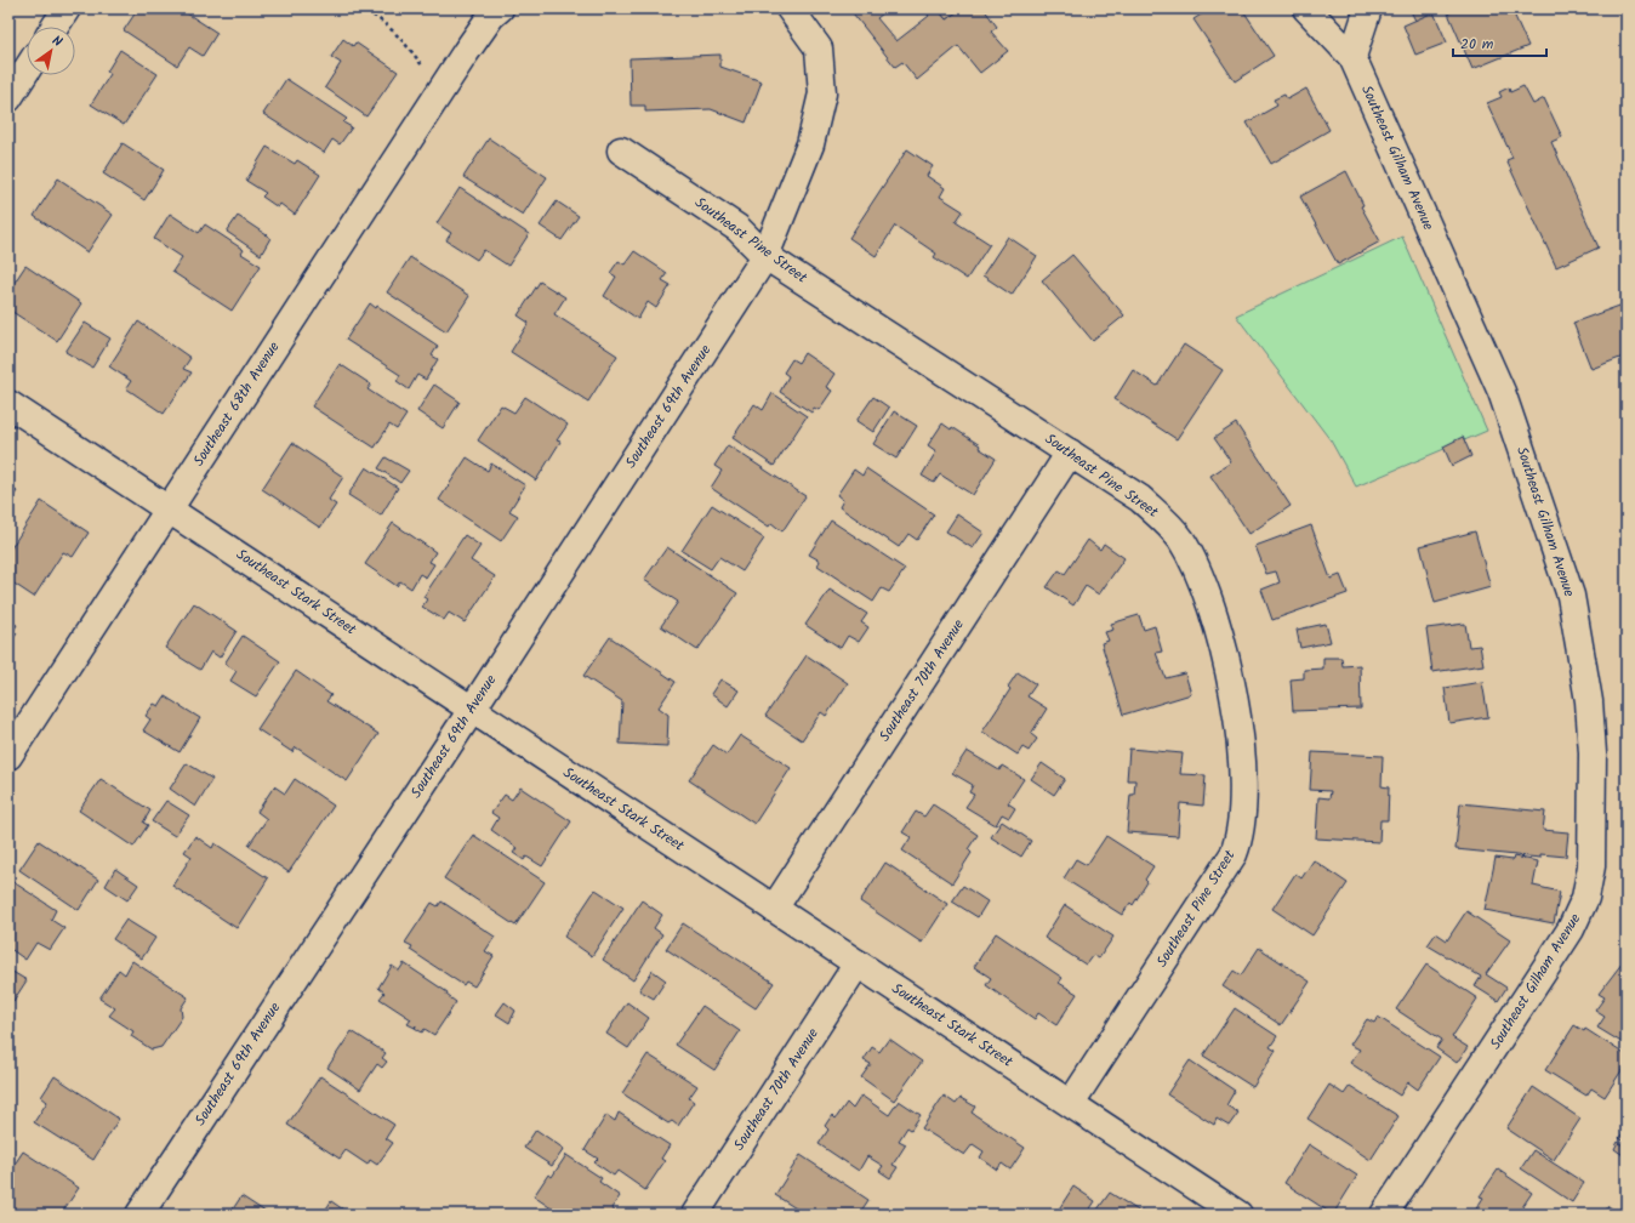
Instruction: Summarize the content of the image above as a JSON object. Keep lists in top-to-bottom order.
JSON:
{
  "streets": {
    "street": [
      "Southeast Gilham Avenue",
      "Southeast Pine Street",
      "Southeast 68th Avenue",
      "Southeast 69th Avenue",
      "Southeast Stark Street",
      "Southeast 70th Avenue"
    ]
  },
  "crossings": [
    ["Southeast Pine Street", "Southeast 69th Avenue"],
    ["Southeast Pine Street", "Southeast Stark Street"],
    ["Southeast Pine Street", "Southeast 70th Avenue"],
    ["Southeast 68th Avenue", "Southeast Stark Street"],
    ["Southeast 69th Avenue", "Southeast Stark Street"],
    ["Southeast Stark Street", "Southeast 70th Avenue"]
  ],
  "scale_bar": "20 m",
  "north": "top right"
}
